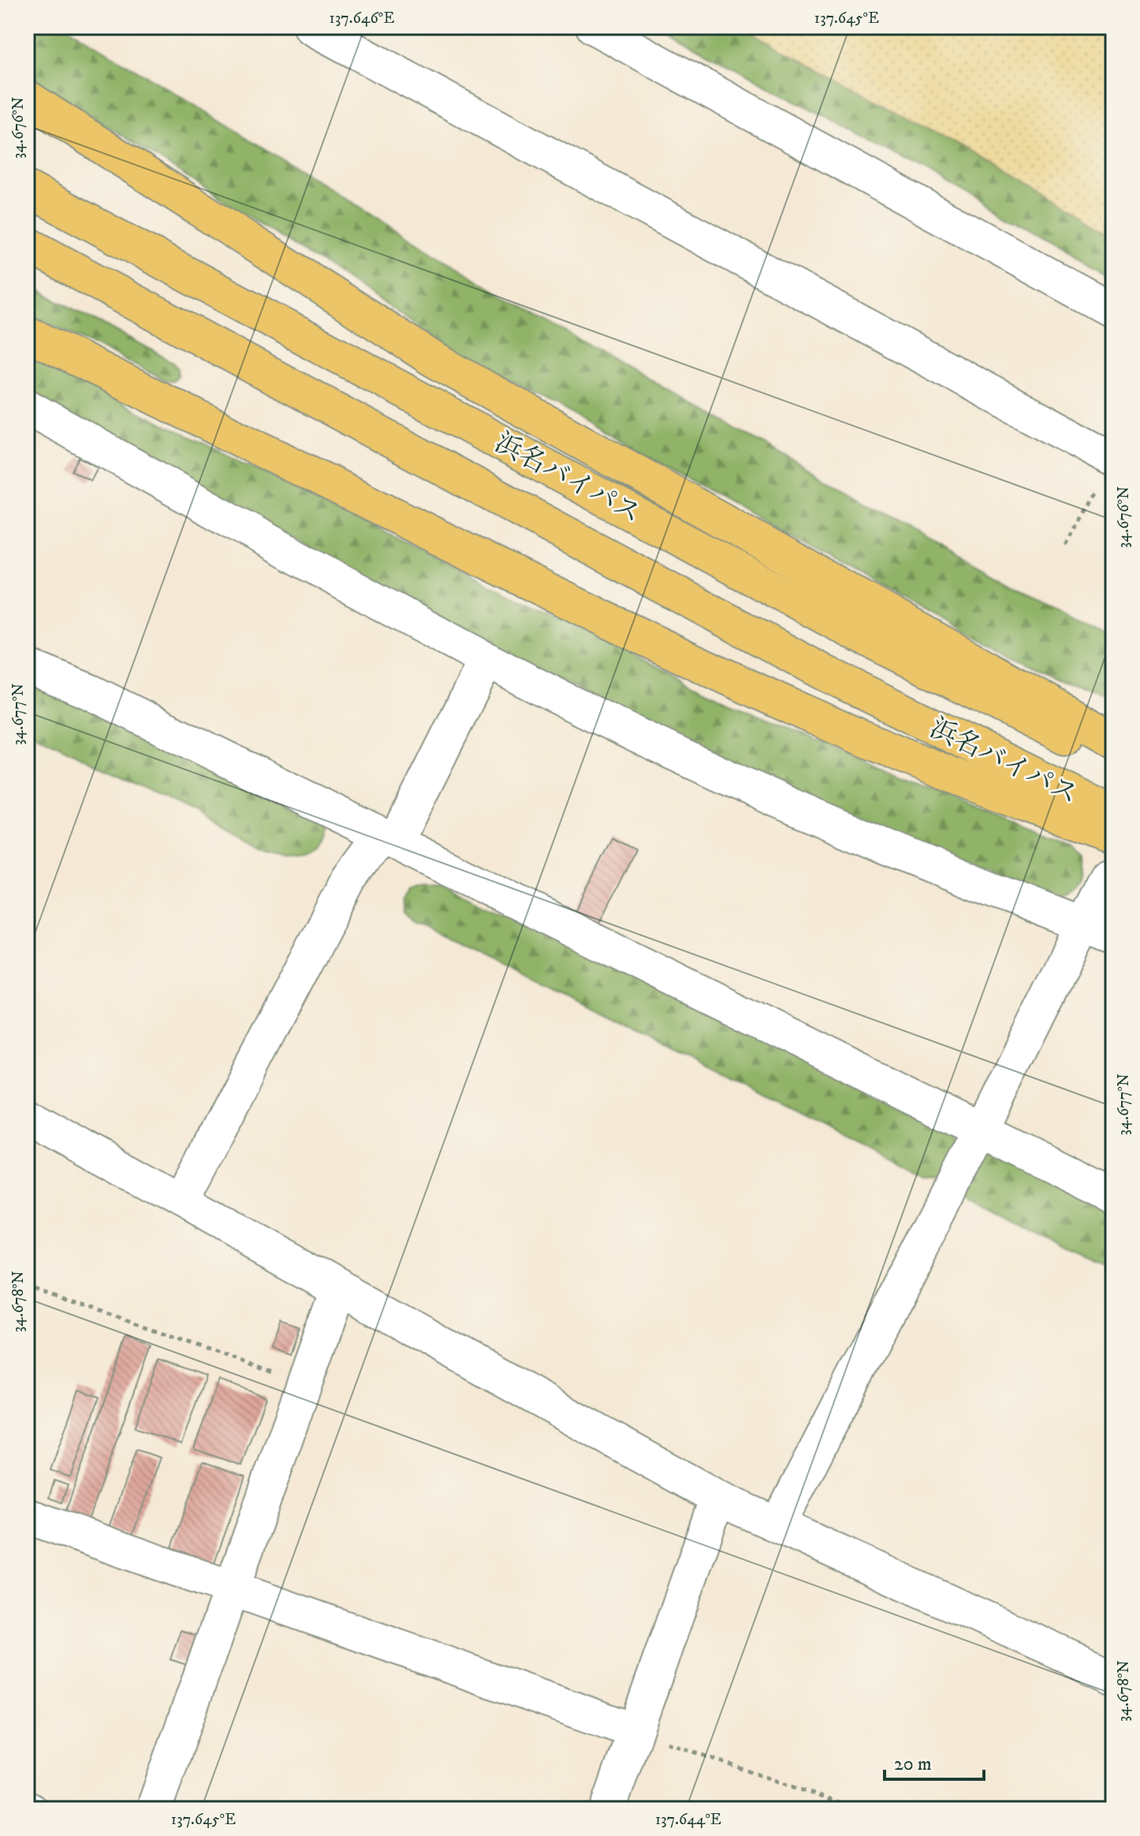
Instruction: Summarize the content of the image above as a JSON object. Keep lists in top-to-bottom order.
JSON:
{
  "streets": {
    "highway": ["浜名バイパス"]
  },
  "scale_bar": "20 m",
  "coordinates": [
    "137.646°E",
    "137.645°E",
    "34.676°N",
    "34.677°N",
    "34.678°N",
    "137.644°E"
  ]
}
